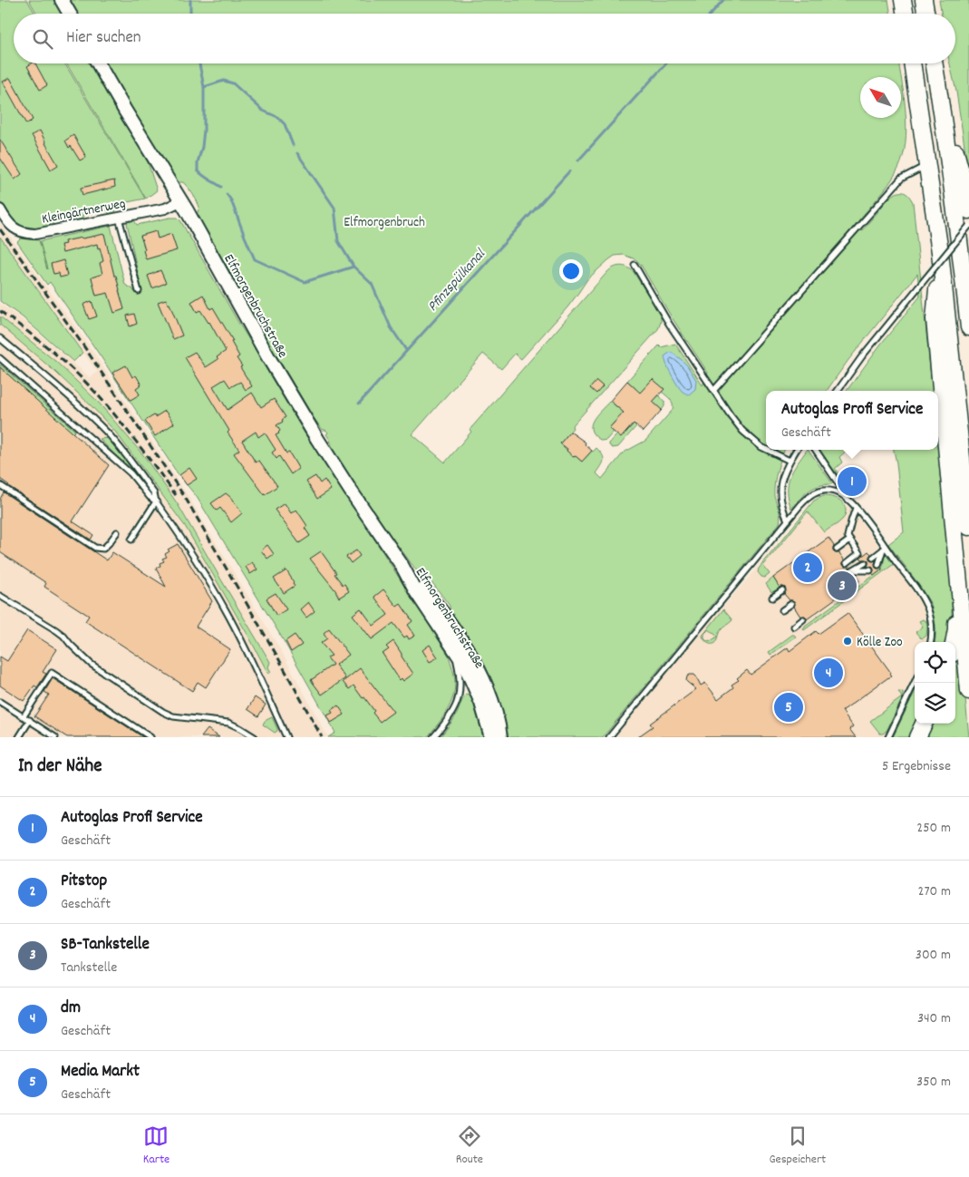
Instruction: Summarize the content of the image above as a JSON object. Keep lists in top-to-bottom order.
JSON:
{
  "streets": {
    "main road": ["Elfmorgenbruchstraße"],
    "street": ["Kleingärtnerweg"]
  },
  "crossings": [
    ["Kleingärtnerweg", "Elfmorgenbruchstraße"]
  ],
  "water": ["Pfinzspülkanal"],
  "parks": ["Elfmorgenbruch"],
  "places": ["Kölle Zoo"],
  "north": "top left",
  "page": {
    "search": "Hier suchen",
    "popup": ["Autoglas Profi Service", "Geschäft"],
    "pins": [
      "1",
      "2",
      "3",
      "4",
      "5"
    ],
    "heading": ["In der Nähe", "5 Ergebnisse"],
    "list": [
      {
        "mark": "1",
        "name": "Autoglas Profi Service",
        "note": "Geschäft",
        "value": "250 m"
      },
      {
        "mark": "2",
        "name": "Pitstop",
        "note": "Geschäft",
        "value": "270 m"
      },
      {
        "mark": "3",
        "name": "SB-Tankstelle",
        "note": "Tankstelle",
        "value": "300 m"
      },
      {
        "mark": "4",
        "name": "dm",
        "note": "Geschäft",
        "value": "340 m"
      },
      {
        "mark": "5",
        "name": "Media Markt",
        "note": "Geschäft",
        "value": "350 m"
      }
    ],
    "nav": ["Karte", "Route", "Gespeichert"]
  }
}
